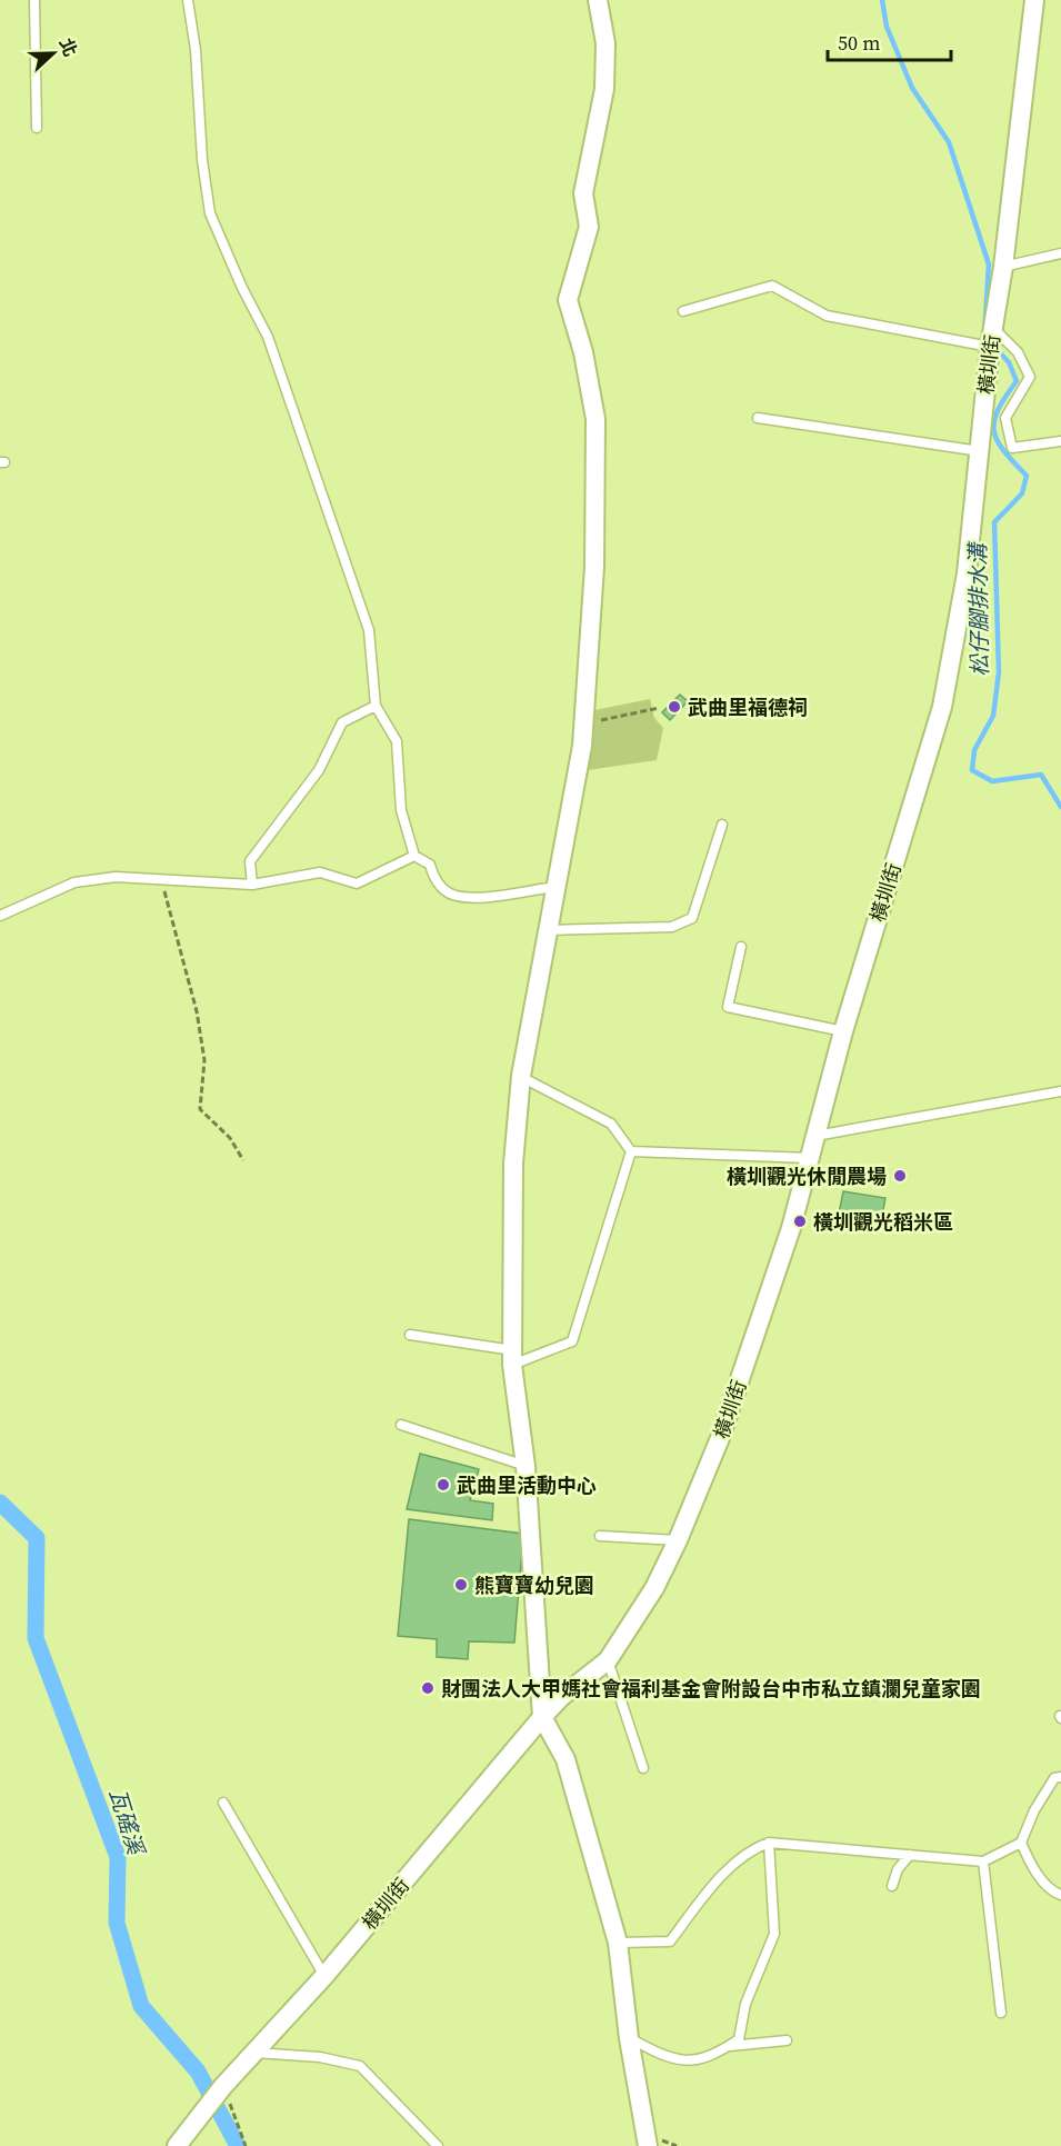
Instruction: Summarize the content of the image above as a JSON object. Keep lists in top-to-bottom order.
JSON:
{
  "streets": {
    "street": ["橫圳街"]
  },
  "water": ["松仔腳排水溝", "瓦磘溪"],
  "places": [
    "武曲里福德祠",
    "橫圳觀光休閒農場",
    "橫圳觀光稻米區",
    "武曲里活動中心",
    "熊寶寶幼兒園",
    "財團法人大甲媽社會福利基金會附設台中市私立鎮瀾兒童家園"
  ],
  "scale_bar": "50 m",
  "north": "right"
}
